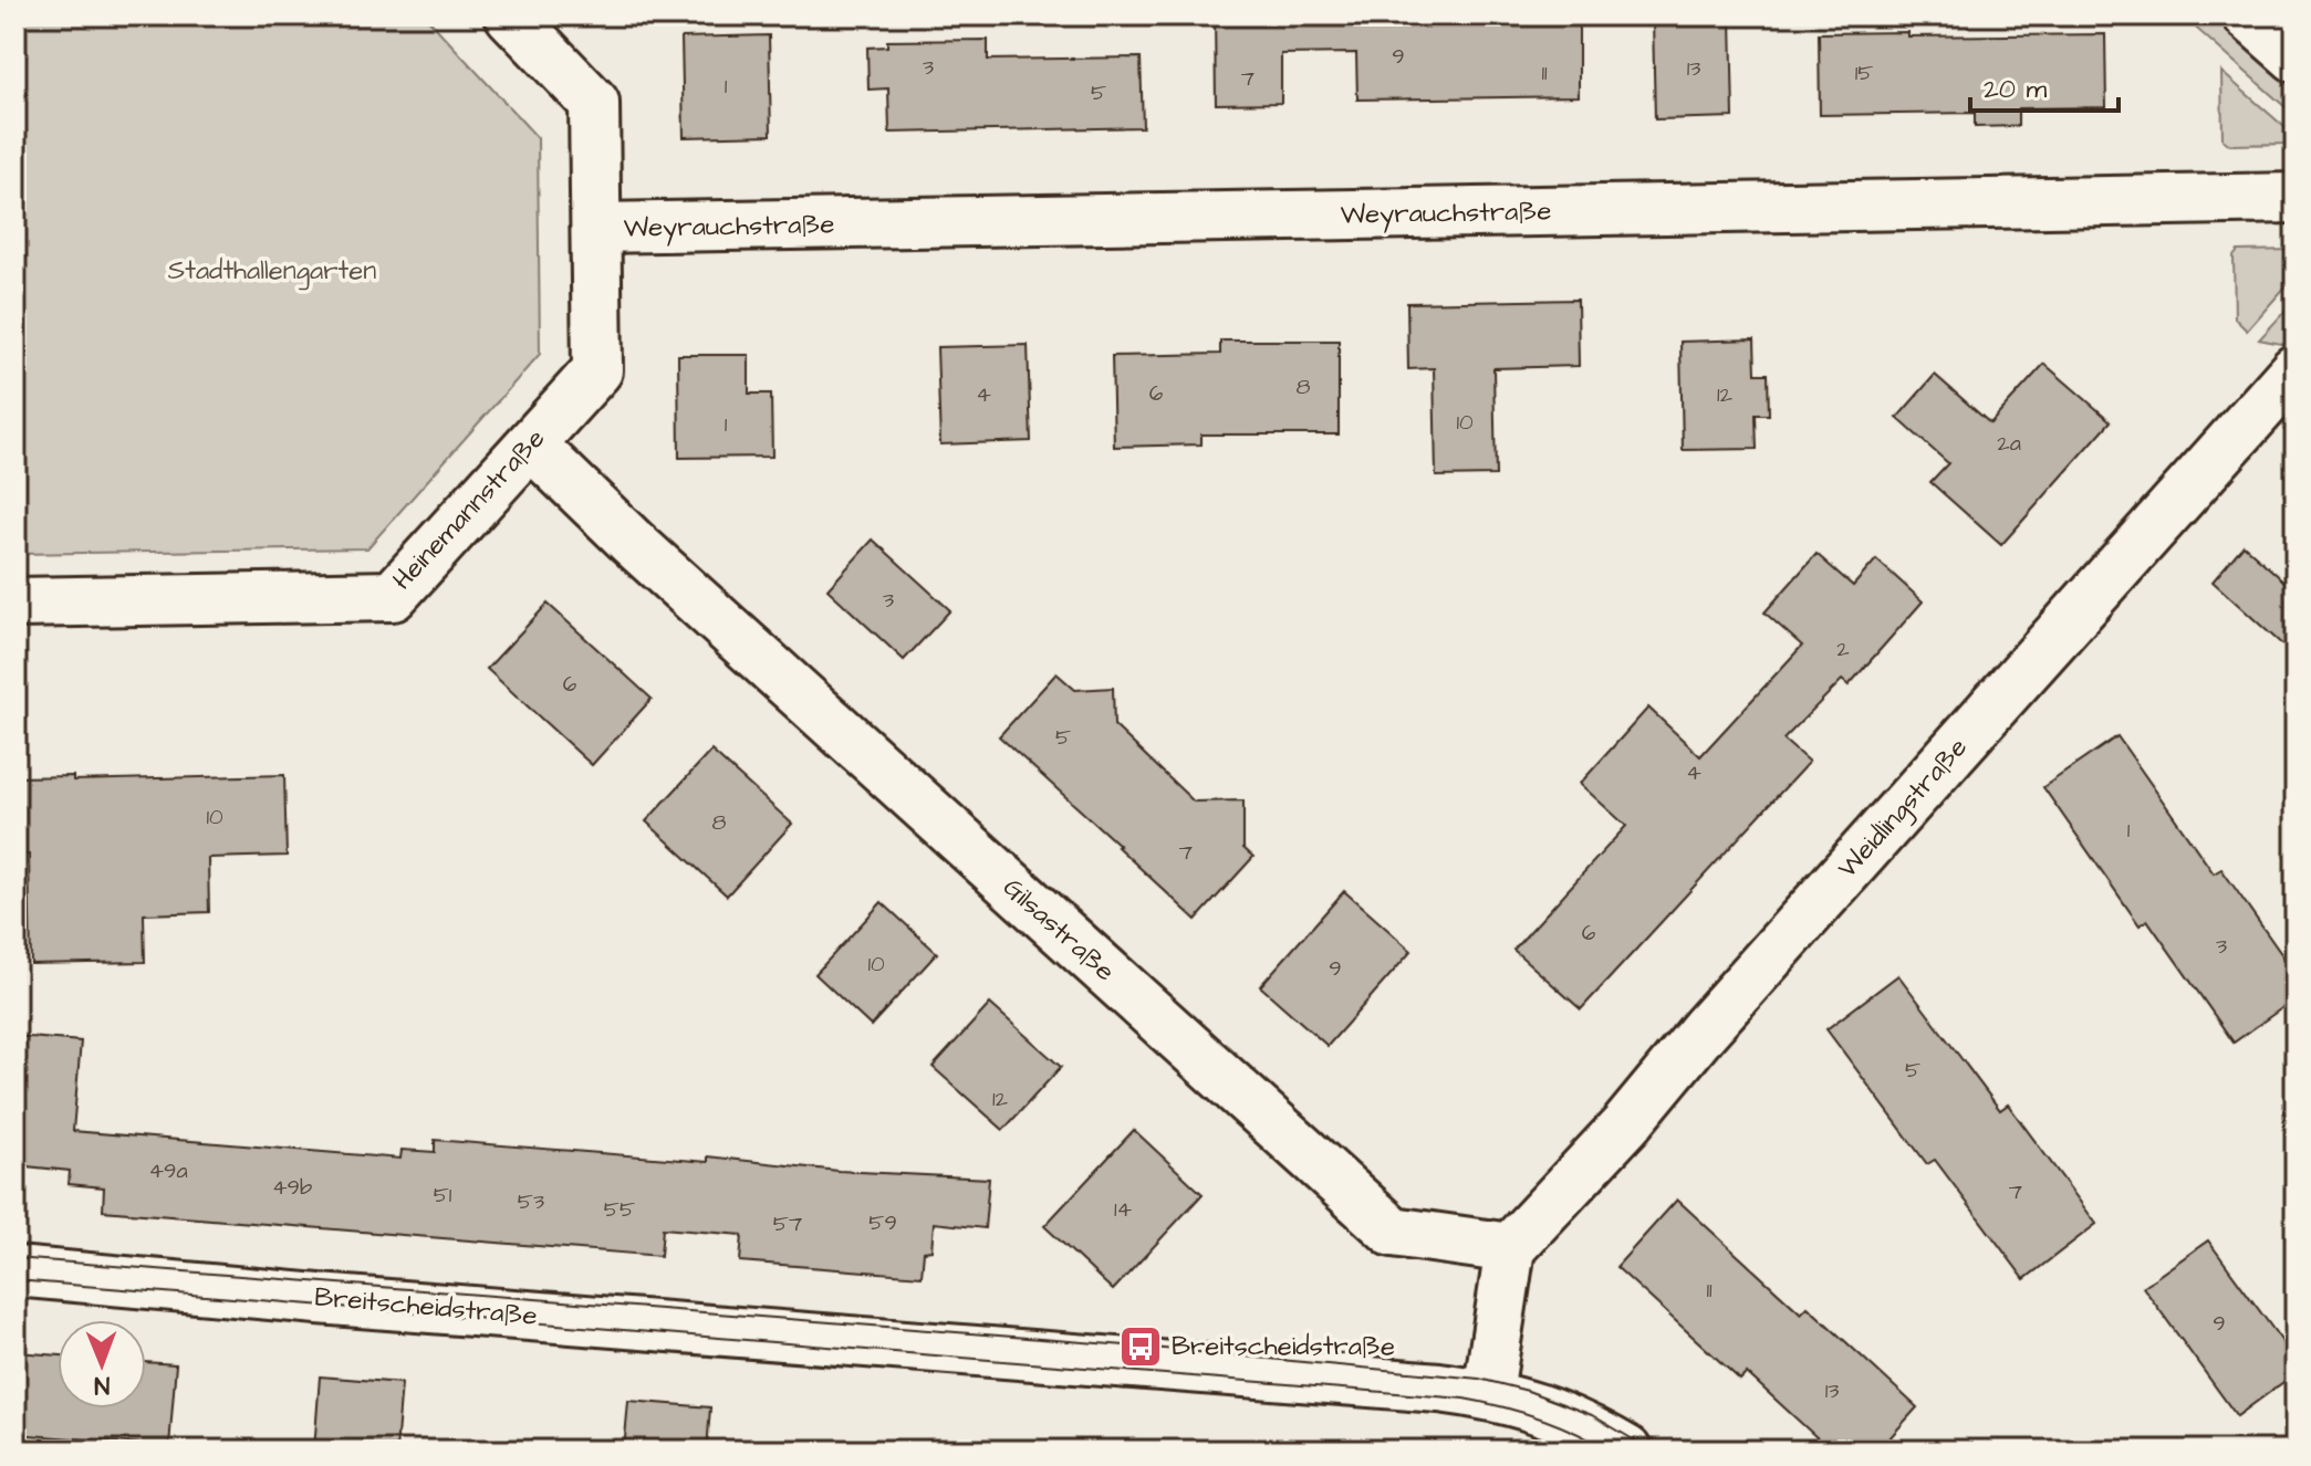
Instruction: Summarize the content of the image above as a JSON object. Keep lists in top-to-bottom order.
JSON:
{
  "streets": {
    "street": [
      "Weyrauchstraße",
      "Heinemannstraße",
      "Weidlingstraße",
      "Gilsastraße",
      "Breitscheidstraße"
    ]
  },
  "crossings": [
    ["Weyrauchstraße", "Heinemannstraße"],
    ["Heinemannstraße", "Gilsastraße"],
    ["Weidlingstraße", "Gilsastraße"]
  ],
  "parks": ["Stadthallengarten"],
  "places": {
    "bus stop": ["Breitscheidstraße"]
  },
  "house_numbers": [
    "9",
    "3",
    "13",
    "11",
    "15",
    "7",
    "1",
    "5",
    "8",
    "6",
    "4",
    "12",
    "10",
    "1",
    "2a",
    "3",
    "2",
    "6",
    "5",
    "4",
    "10",
    "8",
    "1",
    "7",
    "6",
    "3",
    "10",
    "9",
    "5",
    "12",
    "49a",
    "49b",
    "7",
    "51",
    "53",
    "55",
    "14",
    "59",
    "57",
    "11",
    "9",
    "13"
  ],
  "scale_bar": "20 m",
  "north": "bottom"
}
